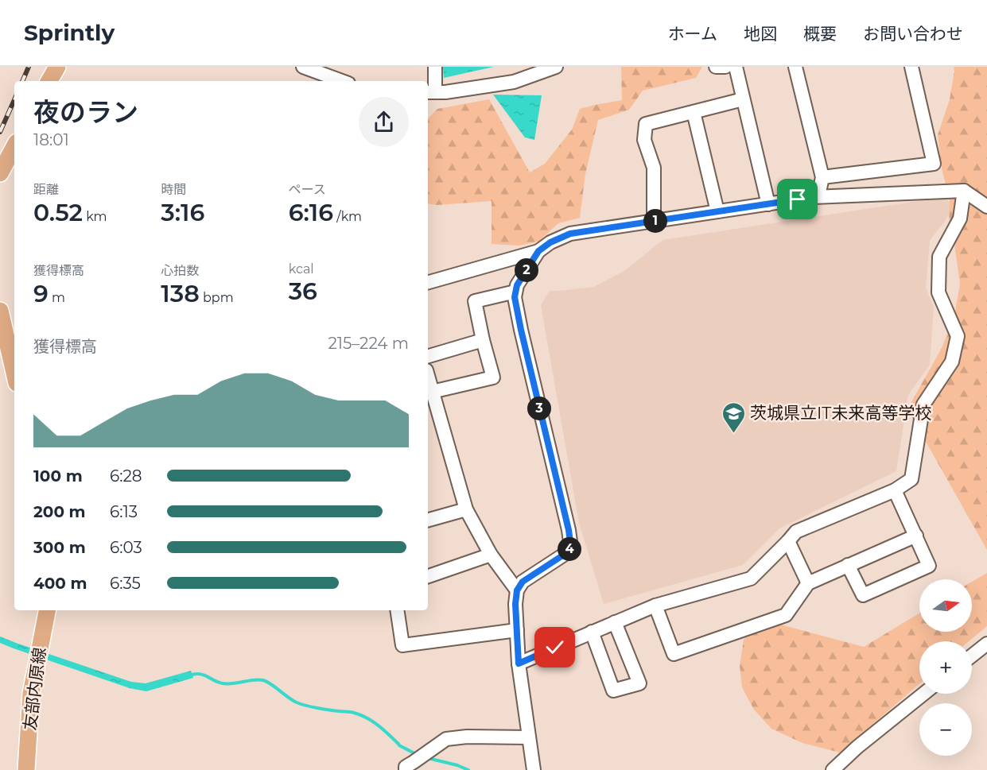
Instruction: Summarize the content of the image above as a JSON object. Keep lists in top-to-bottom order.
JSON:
{
  "streets": {
    "main road": ["友部内原線"]
  },
  "places": {
    "school or university": ["茨城県立IT未来高等学校"]
  },
  "north": "right",
  "page": {
    "header": "Sprintly",
    "nav": [
      "ホーム",
      "地図",
      "概要",
      "お問い合わせ"
    ],
    "heading": ["夜のラン", "18:01"],
    "stats": [
      ["距離", "0.52 km"],
      ["時間", "3:16"],
      ["ペース", "6:16 /km"],
      ["獲得標高", "9 m"],
      ["心拍数", "138 bpm"],
      ["kcal", "36"]
    ],
    "pins": [
      "1",
      "2",
      "3",
      "4"
    ],
    "chart": ["獲得標高", "215–224 m"],
    "list": [
      {
        "name": "100 m",
        "note": "6:28"
      },
      {
        "name": "200 m",
        "note": "6:13"
      },
      {
        "name": "300 m",
        "note": "6:03"
      },
      {
        "name": "400 m",
        "note": "6:35"
      }
    ],
    "map_buttons": ["+", "−"]
  }
}
